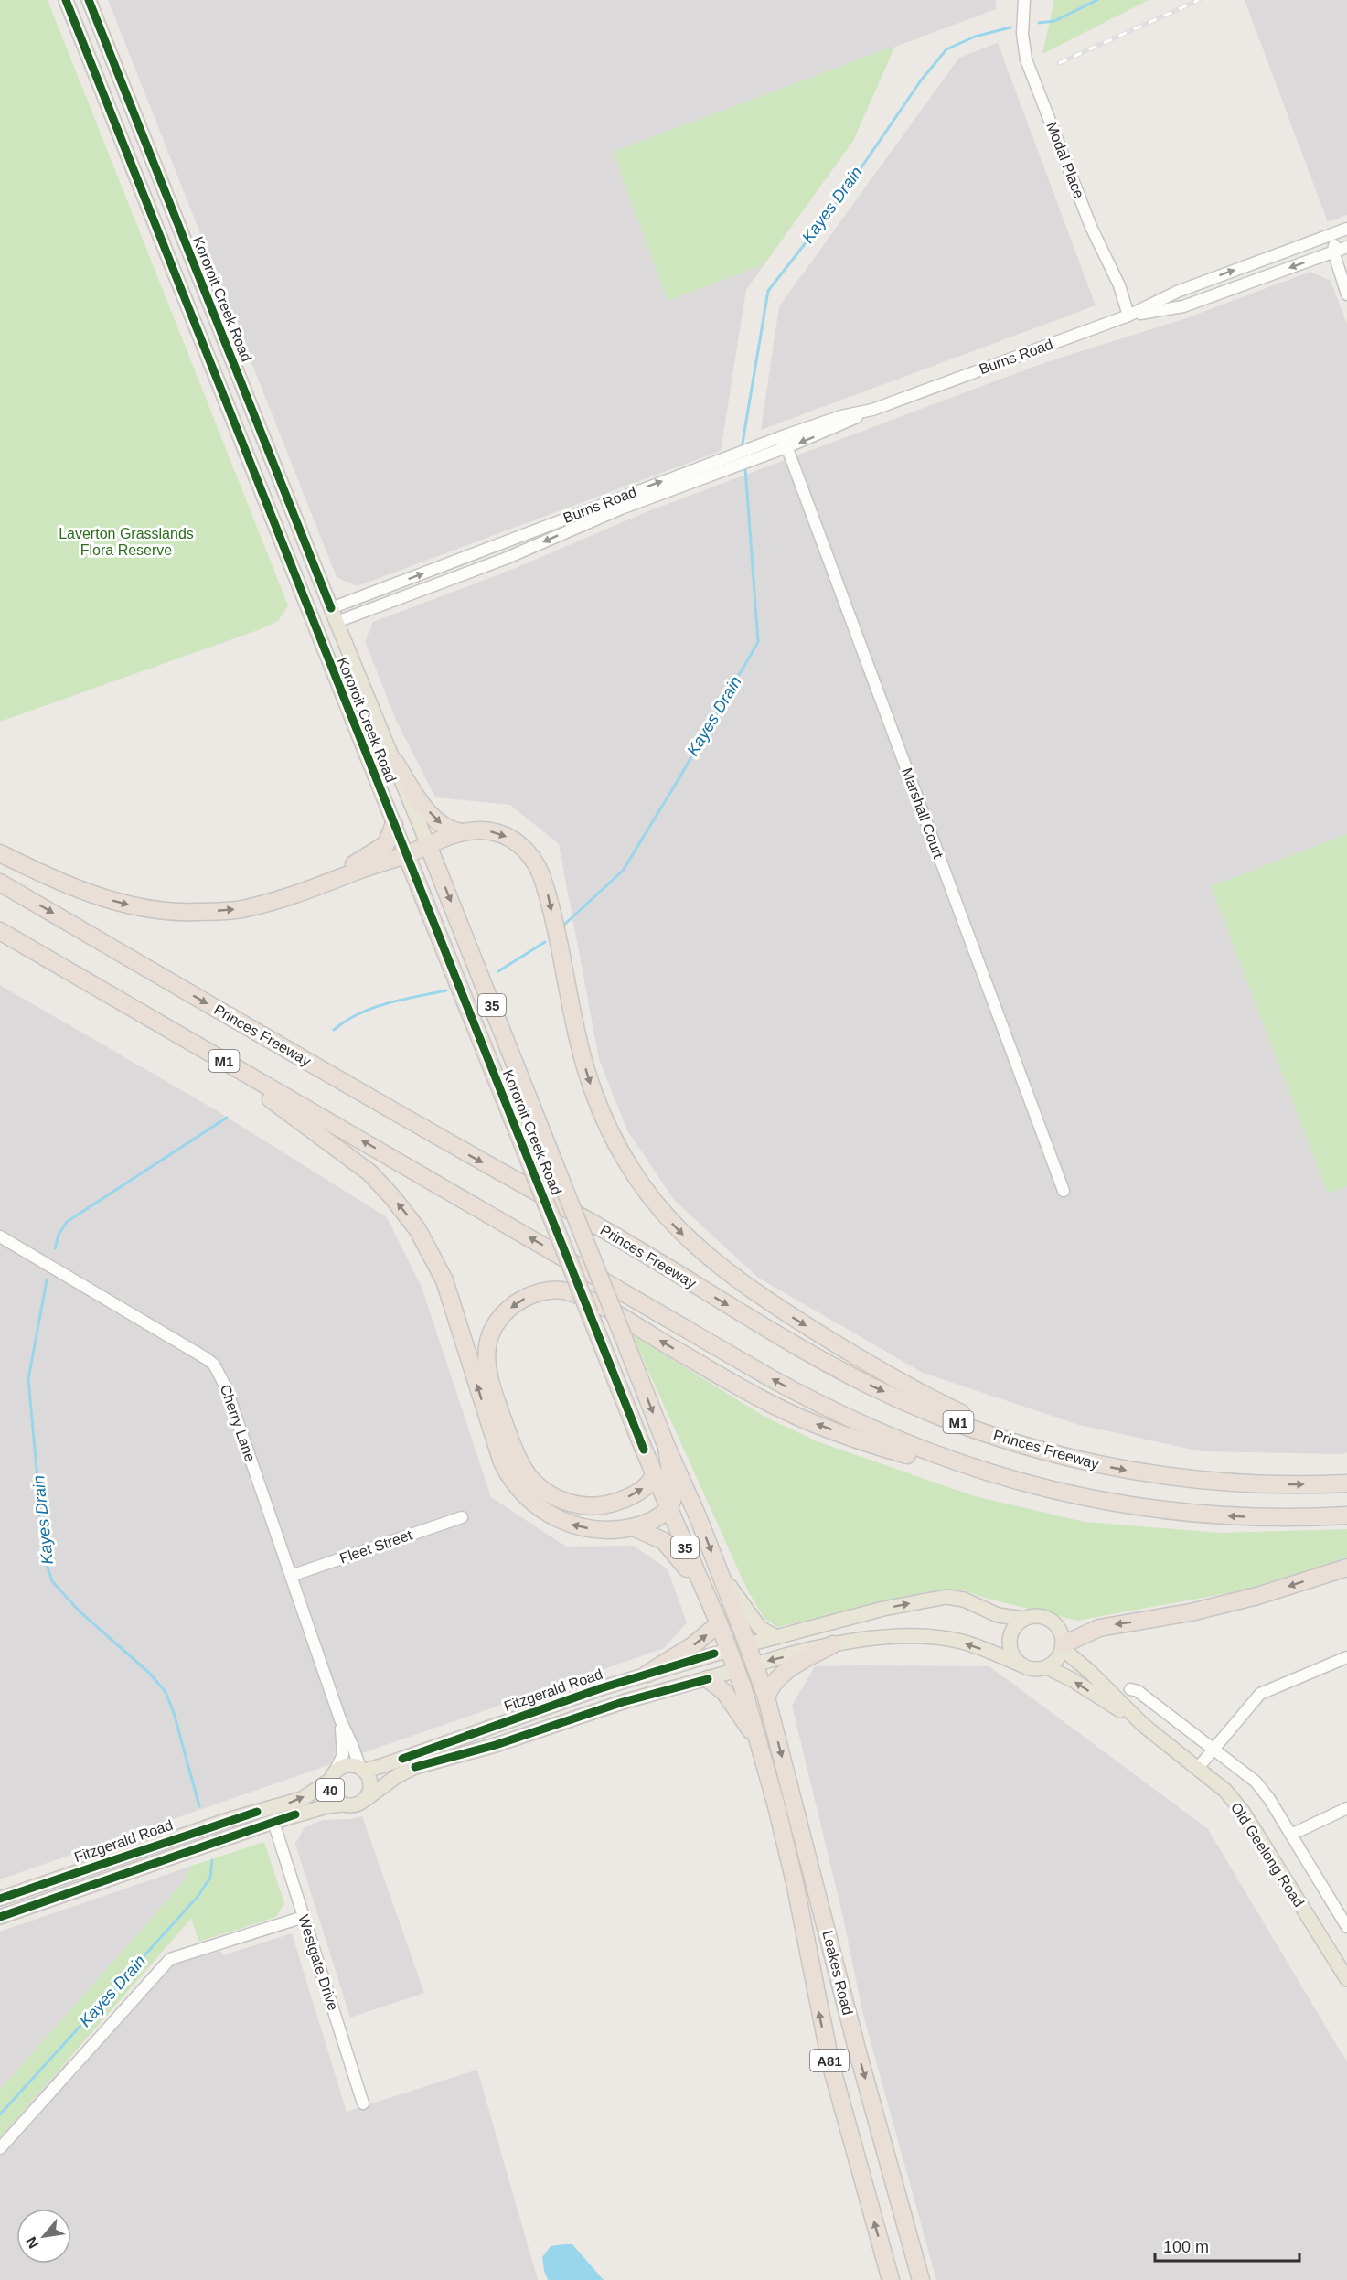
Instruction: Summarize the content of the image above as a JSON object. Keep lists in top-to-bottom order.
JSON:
{
  "streets": {
    "highway": [
      "Kororoit Creek Road",
      "35",
      "Princes Freeway",
      "M1",
      "Fitzgerald Road",
      "Leakes Road",
      "A81"
    ],
    "main road": ["40", "Old Geelong Road"],
    "street": [
      "Modal Place",
      "Burns Road",
      "Marshall Court",
      "Cherry Lane",
      "Fleet Street",
      "Westgate Drive"
    ]
  },
  "crossings": [
    ["Modal Place", "Burns Road"],
    ["Kororoit Creek Road", "Burns Road"],
    ["Kororoit Creek Road", "Fitzgerald Road"],
    ["Kororoit Creek Road", "40"],
    ["Kororoit Creek Road", "Leakes Road"],
    ["Burns Road", "Marshall Court"],
    ["Cherry Lane", "Fleet Street"],
    ["Cherry Lane", "Fitzgerald Road"],
    ["Cherry Lane", "40"],
    ["Fitzgerald Road", "40"],
    ["Fitzgerald Road", "Old Geelong Road"],
    ["Fitzgerald Road", "Westgate Drive"],
    ["40", "Leakes Road"]
  ],
  "water": ["Kayes Drain"],
  "parks": ["Laverton Grasslands Flora Reserve"],
  "scale_bar": "100 m",
  "north": "bottom left"
}
